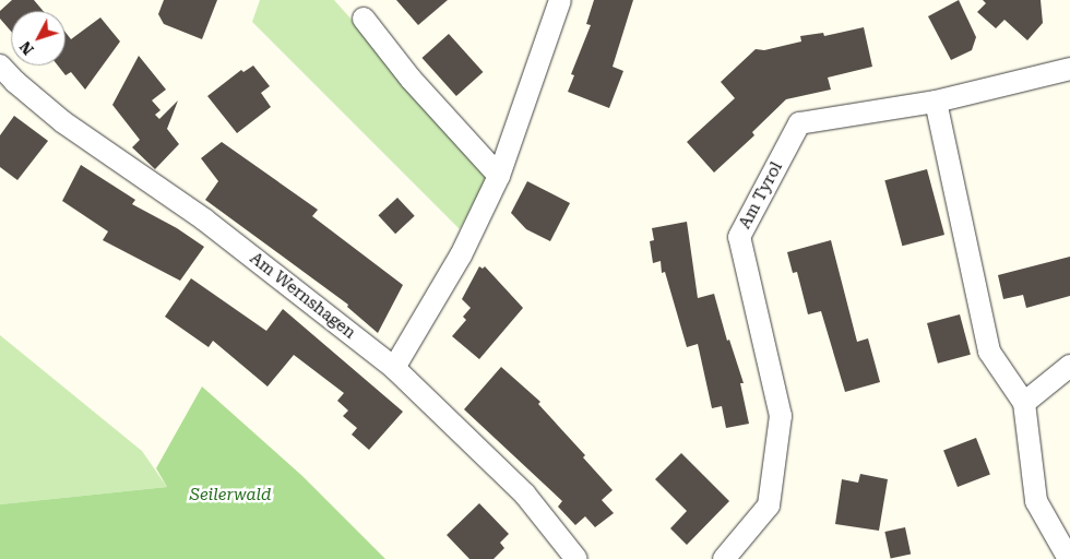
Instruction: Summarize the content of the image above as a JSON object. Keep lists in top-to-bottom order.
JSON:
{
  "streets": {
    "street": ["Am Tyrol", "Am Wernshagen"]
  },
  "parks": ["Seilerwald"],
  "north": "bottom left"
}
